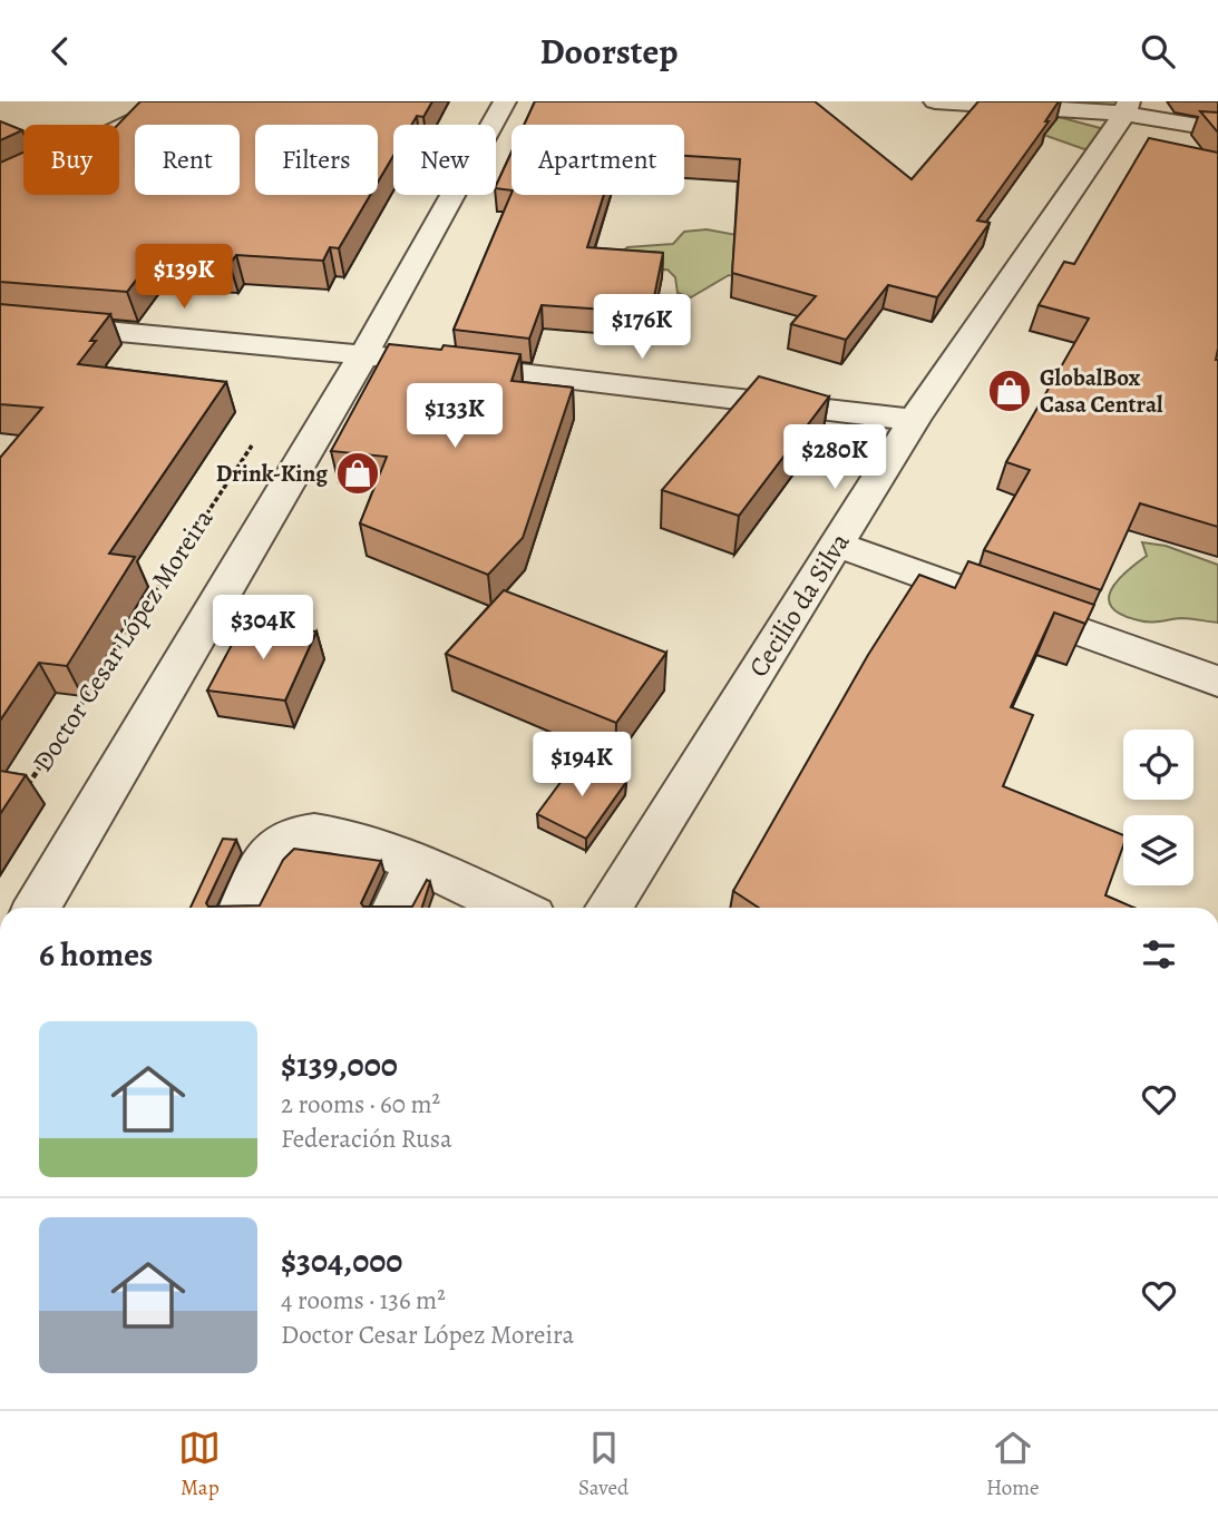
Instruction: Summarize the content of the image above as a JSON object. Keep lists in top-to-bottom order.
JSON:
{
  "streets": {
    "street": ["Cecilio da Silva", "Doctor Cesar López Moreira"]
  },
  "places": {
    "shop": ["GlobalBox Casa Central", "Drink-King"]
  },
  "page": {
    "header": "Doorstep",
    "chip": [
      "Buy",
      "Rent",
      "Filters",
      "New",
      "Apartment"
    ],
    "price": [
      "$139K",
      "$176K",
      "$133K",
      "$280K",
      "$304K",
      "$194K"
    ],
    "heading": "6 homes",
    "list": [
      {
        "name": "$139,000",
        "note": "2 rooms · 60 m² · Federación Rusa"
      },
      {
        "name": "$304,000",
        "note": "4 rooms · 136 m² · Doctor Cesar López Moreira"
      }
    ],
    "tabs": ["Map", "Saved", "Home"]
  }
}
